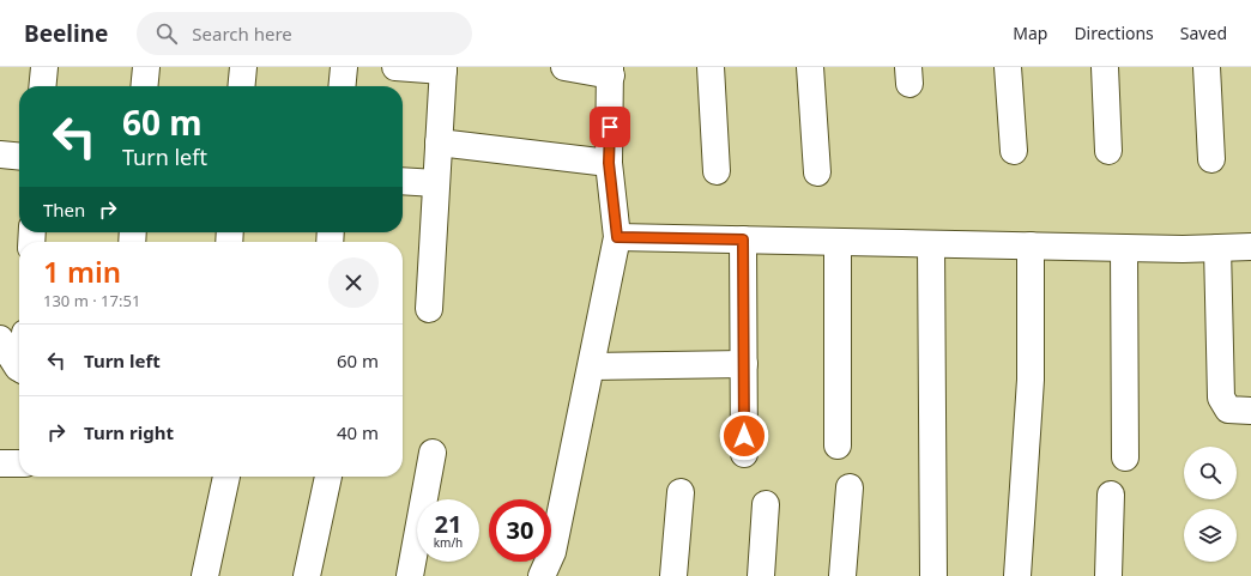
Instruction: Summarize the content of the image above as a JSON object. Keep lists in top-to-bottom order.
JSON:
{
  "page": {
    "header": "Beeline",
    "search": "Search here",
    "nav": ["Map", "Directions", "Saved"],
    "turn": ["60 m", "Turn left"],
    "then": "Then",
    "heading": ["1 min", "130 m · 17:51"],
    "list": [
      {
        "name": "Turn left",
        "value": "60 m"
      },
      {
        "name": "Turn right",
        "value": "40 m"
      }
    ],
    "speed": "21 km/h",
    "limit": "30"
  }
}
